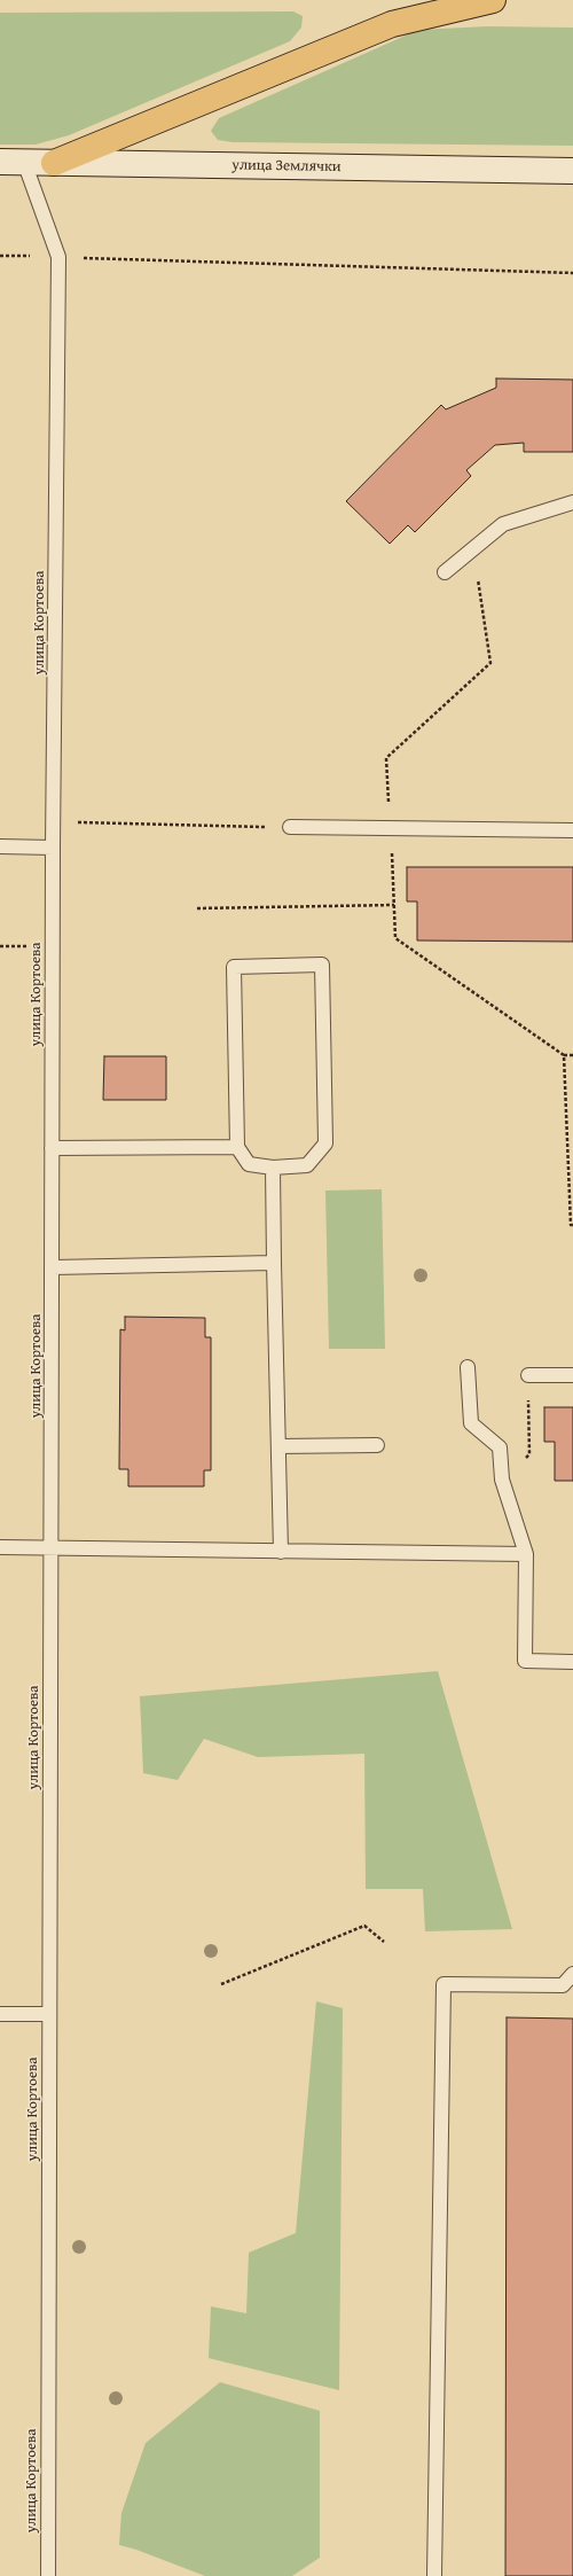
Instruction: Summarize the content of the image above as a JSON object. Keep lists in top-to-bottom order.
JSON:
{
  "streets": {
    "main road": ["улица Землячки"],
    "lane": ["улица Кортоева"]
  },
  "crossings": [
    ["улица Землячки", "улица Кортоева"]
  ]
}
